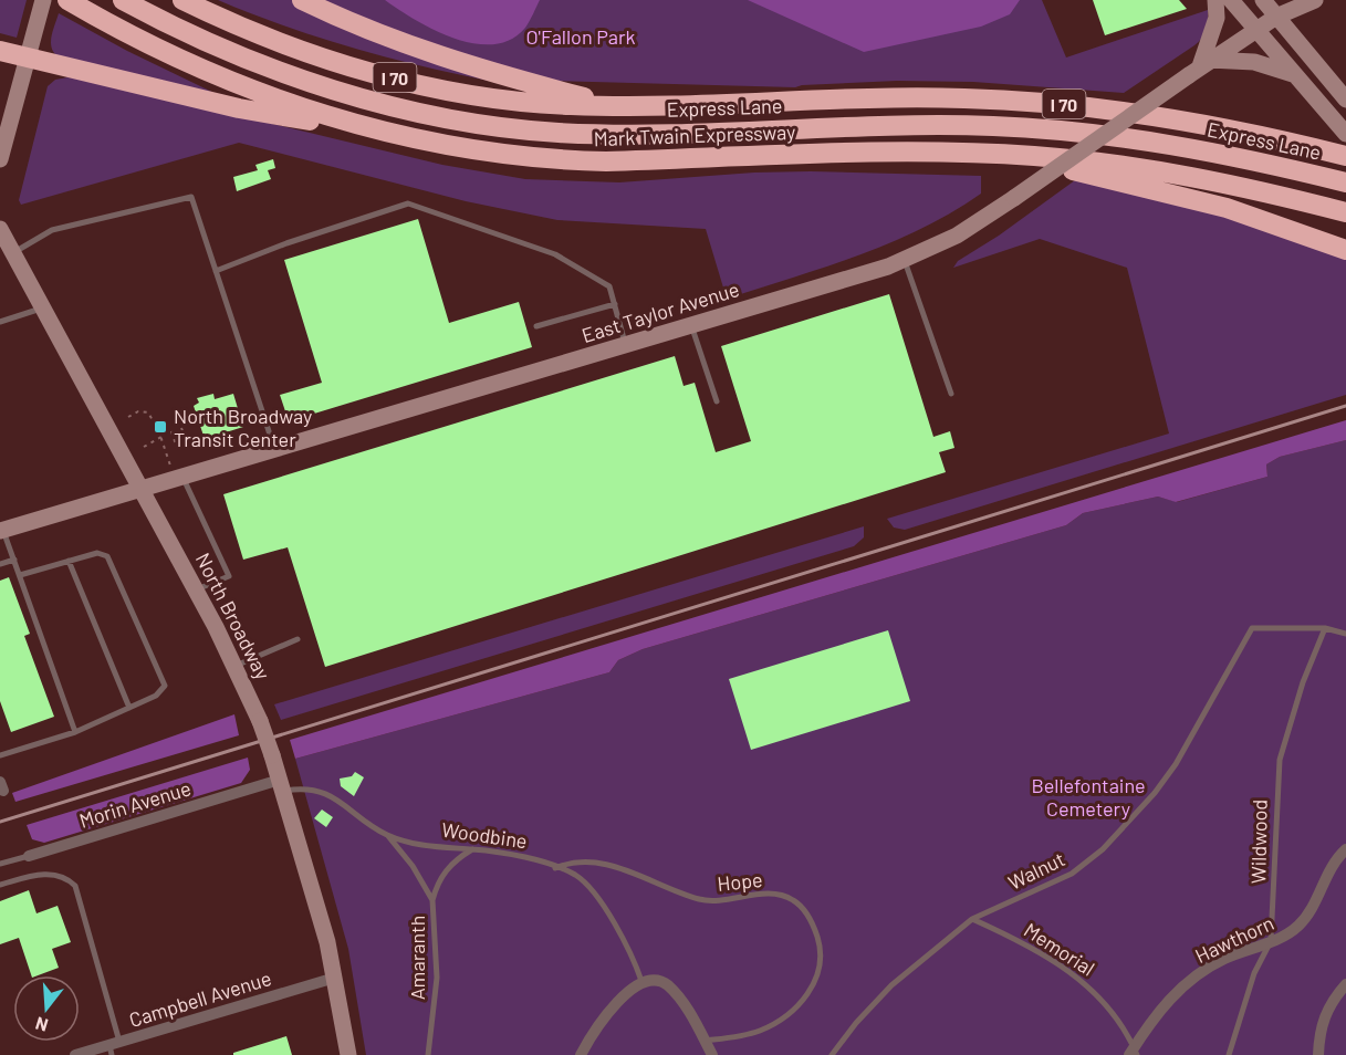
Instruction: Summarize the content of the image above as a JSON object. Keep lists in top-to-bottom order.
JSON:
{
  "streets": {
    "highway": ["I 70", "Express Lane", "Mark Twain Expressway"],
    "street": [
      "East Taylor Avenue",
      "North Broadway",
      "Morin Avenue",
      "Hawthorn",
      "Campbell Avenue"
    ],
    "lane": [
      "Woodbine",
      "Wildwood",
      "Walnut",
      "Hope",
      "Memorial",
      "Amaranth"
    ]
  },
  "crossings": [
    ["East Taylor Avenue", "North Broadway"],
    ["North Broadway", "Morin Avenue"],
    ["North Broadway", "Woodbine"],
    ["North Broadway", "Campbell Avenue"],
    ["Morin Avenue", "Woodbine"],
    ["Woodbine", "Hope"],
    ["Woodbine", "Amaranth"],
    ["Wildwood", "Walnut"],
    ["Wildwood", "Hawthorn"],
    ["Walnut", "Memorial"],
    ["Hawthorn", "Memorial"]
  ],
  "parks": ["O'Fallon Park", "Bellefontaine Cemetery"],
  "places": {
    "transit": ["North Broadway Transit Center"]
  },
  "north": "bottom"
}
